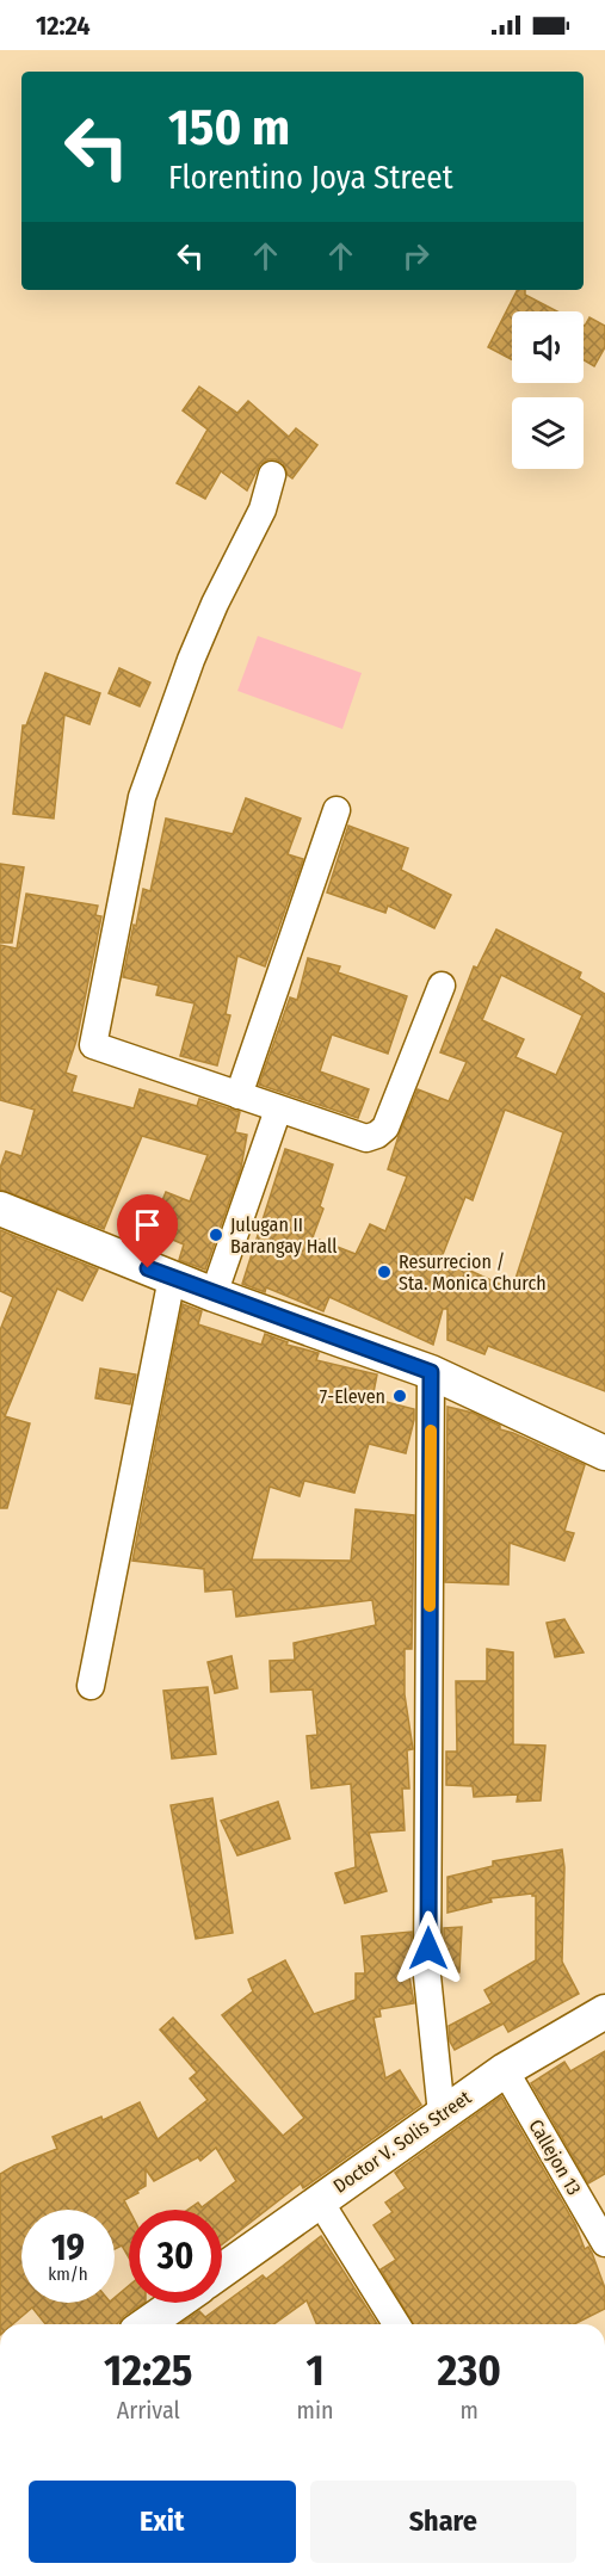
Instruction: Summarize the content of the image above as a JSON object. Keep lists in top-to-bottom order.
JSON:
{
  "streets": {
    "street": ["Doctor V. Solis Street", "Callejon 13"]
  },
  "crossings": [
    ["Doctor V. Solis Street", "Callejon 13"]
  ],
  "places": ["Julugan II Barangay Hall", "Resurrecion / Sta. Monica Church", "7-Eleven"],
  "page": {
    "status": "12:24",
    "turn": ["150 m", "Florentino Joya Street"],
    "speed": "19 km/h",
    "limit": "30",
    "eta": [
      "12:25",
      "Arrival",
      "1",
      "min",
      "230",
      "m"
    ],
    "buttons": ["Exit", "Share"]
  }
}
